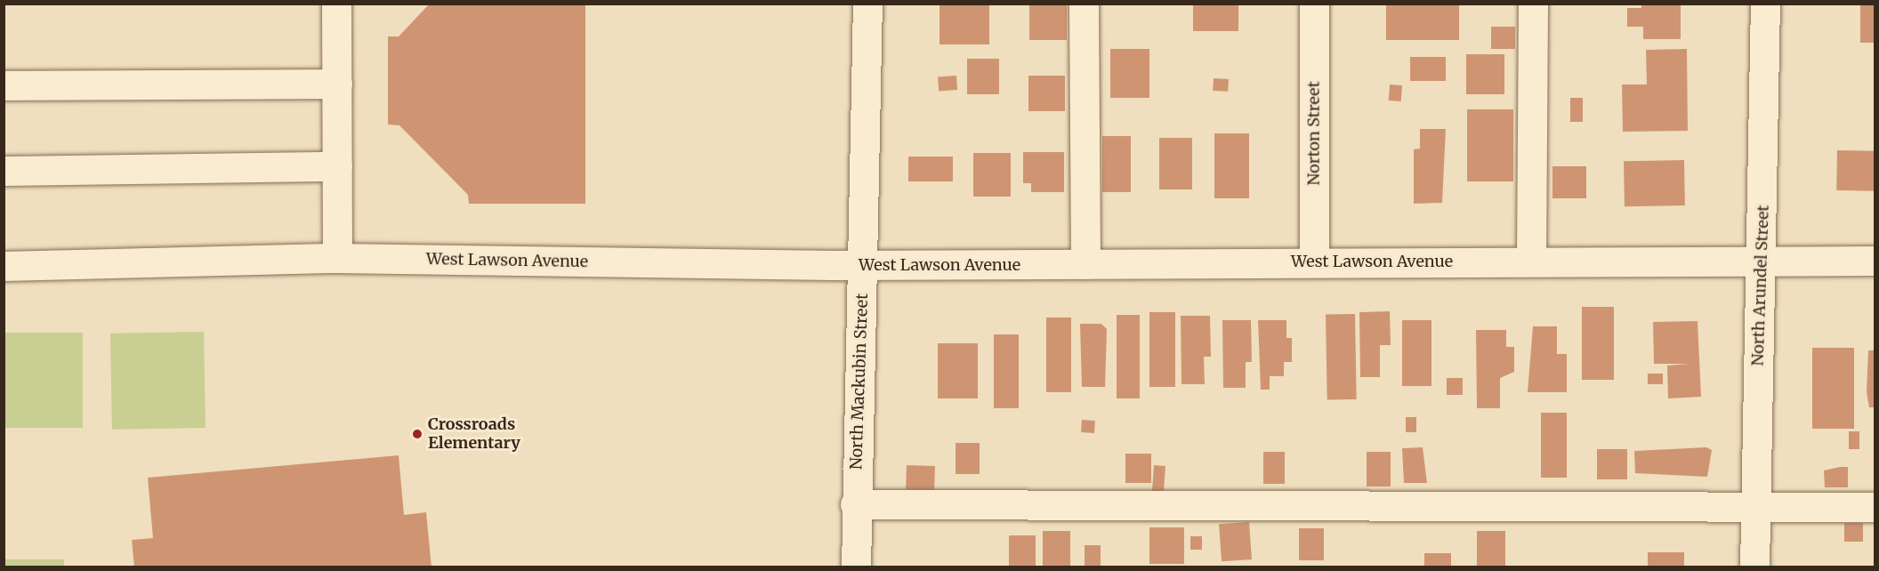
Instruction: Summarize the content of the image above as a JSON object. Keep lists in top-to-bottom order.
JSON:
{
  "streets": {
    "street": [
      "Norton Street",
      "West Lawson Avenue",
      "North Arundel Street",
      "North Mackubin Street"
    ]
  },
  "crossings": [
    ["Norton Street", "West Lawson Avenue"],
    ["West Lawson Avenue", "North Arundel Street"],
    ["West Lawson Avenue", "North Mackubin Street"]
  ],
  "places": ["Crossroads Elementary"]
}
